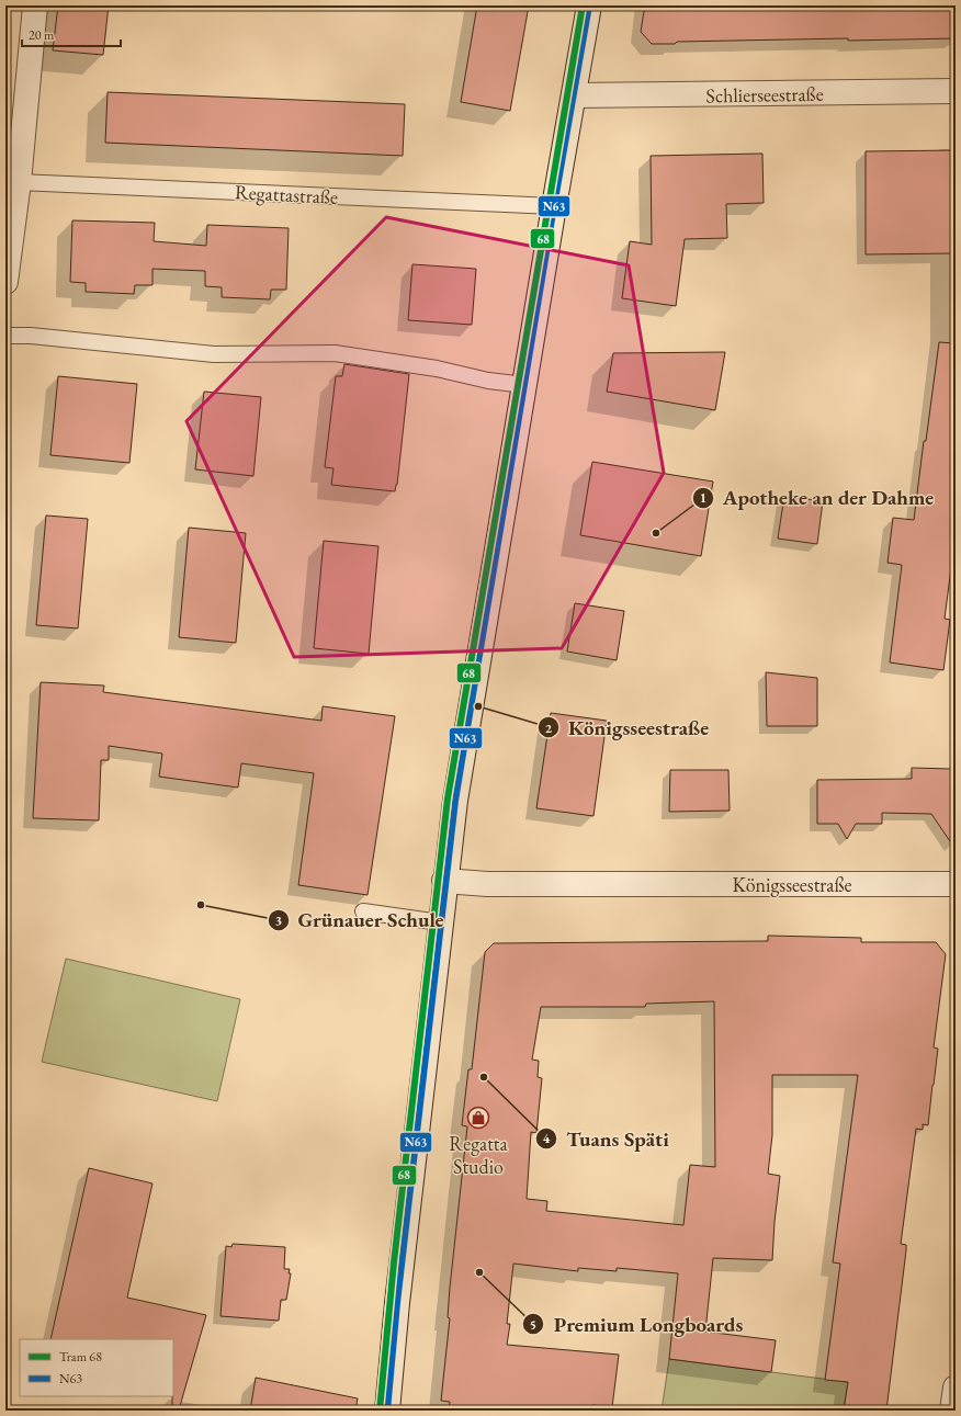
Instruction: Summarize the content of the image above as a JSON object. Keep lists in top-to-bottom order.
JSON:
{
  "streets": {
    "main road": ["Schlierseestraße", "Königsseestraße"],
    "lane": ["Regattastraße"]
  },
  "places": {
    "other": [
      "Apotheke an der Dahme",
      "Königsseestraße",
      "Grünauer Schule",
      "Tuans Späti",
      "Premium Longboards"
    ],
    "shop": ["Regatta Studio"]
  },
  "lines": ["tram line 68", "transit line N63"],
  "legend": ["Tram 68", "N63"],
  "scale_bar": "20 m"
}
